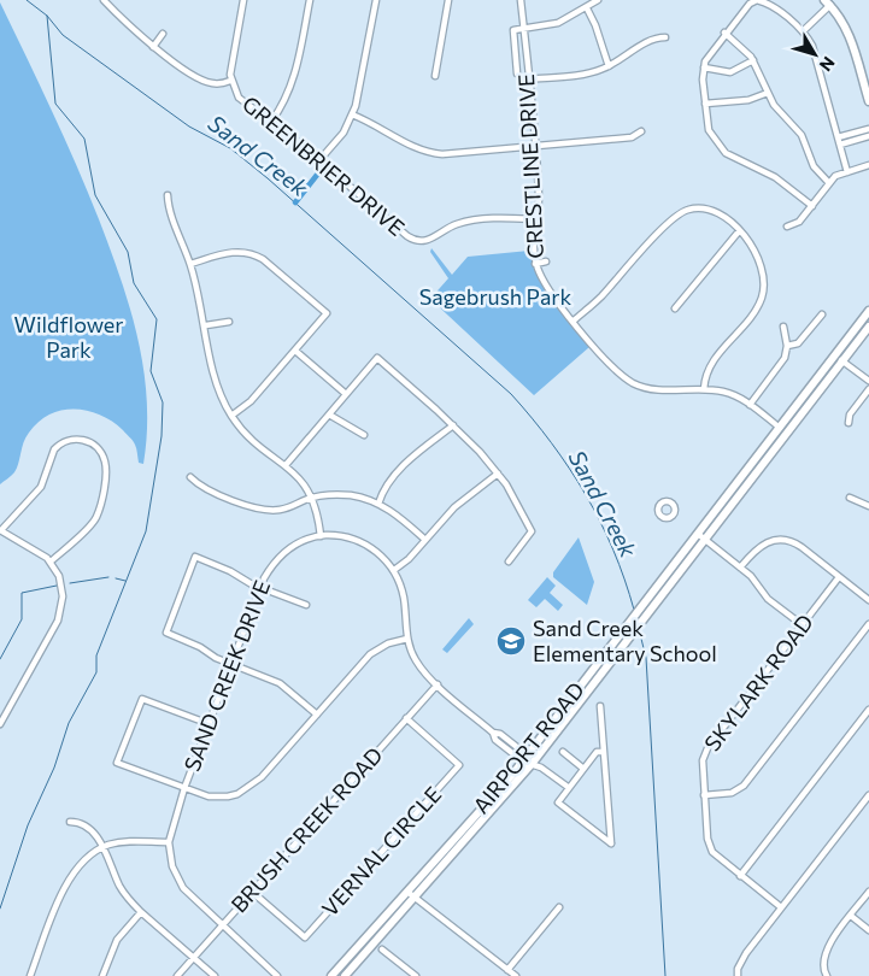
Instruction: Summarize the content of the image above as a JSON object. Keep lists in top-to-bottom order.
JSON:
{
  "streets": {
    "main road": ["AIRPORT ROAD"],
    "street": [
      "GREENBRIER DRIVE",
      "CRESTLINE DRIVE",
      "SAND CREEK DRIVE",
      "SKYLARK ROAD",
      "BRUSH CREEK ROAD",
      "VERNAL CIRCLE"
    ]
  },
  "crossings": [
    ["GREENBRIER DRIVE", "CRESTLINE DRIVE"],
    ["CRESTLINE DRIVE", "AIRPORT ROAD"],
    ["SAND CREEK DRIVE", "AIRPORT ROAD"],
    ["SAND CREEK DRIVE", "BRUSH CREEK ROAD"],
    ["BRUSH CREEK ROAD", "VERNAL CIRCLE"]
  ],
  "water": ["Sand Creek"],
  "parks": ["Sagebrush Park", "Wildflower Park"],
  "places": {
    "school or university": ["Sand Creek Elementary School"]
  },
  "north": "bottom right"
}
